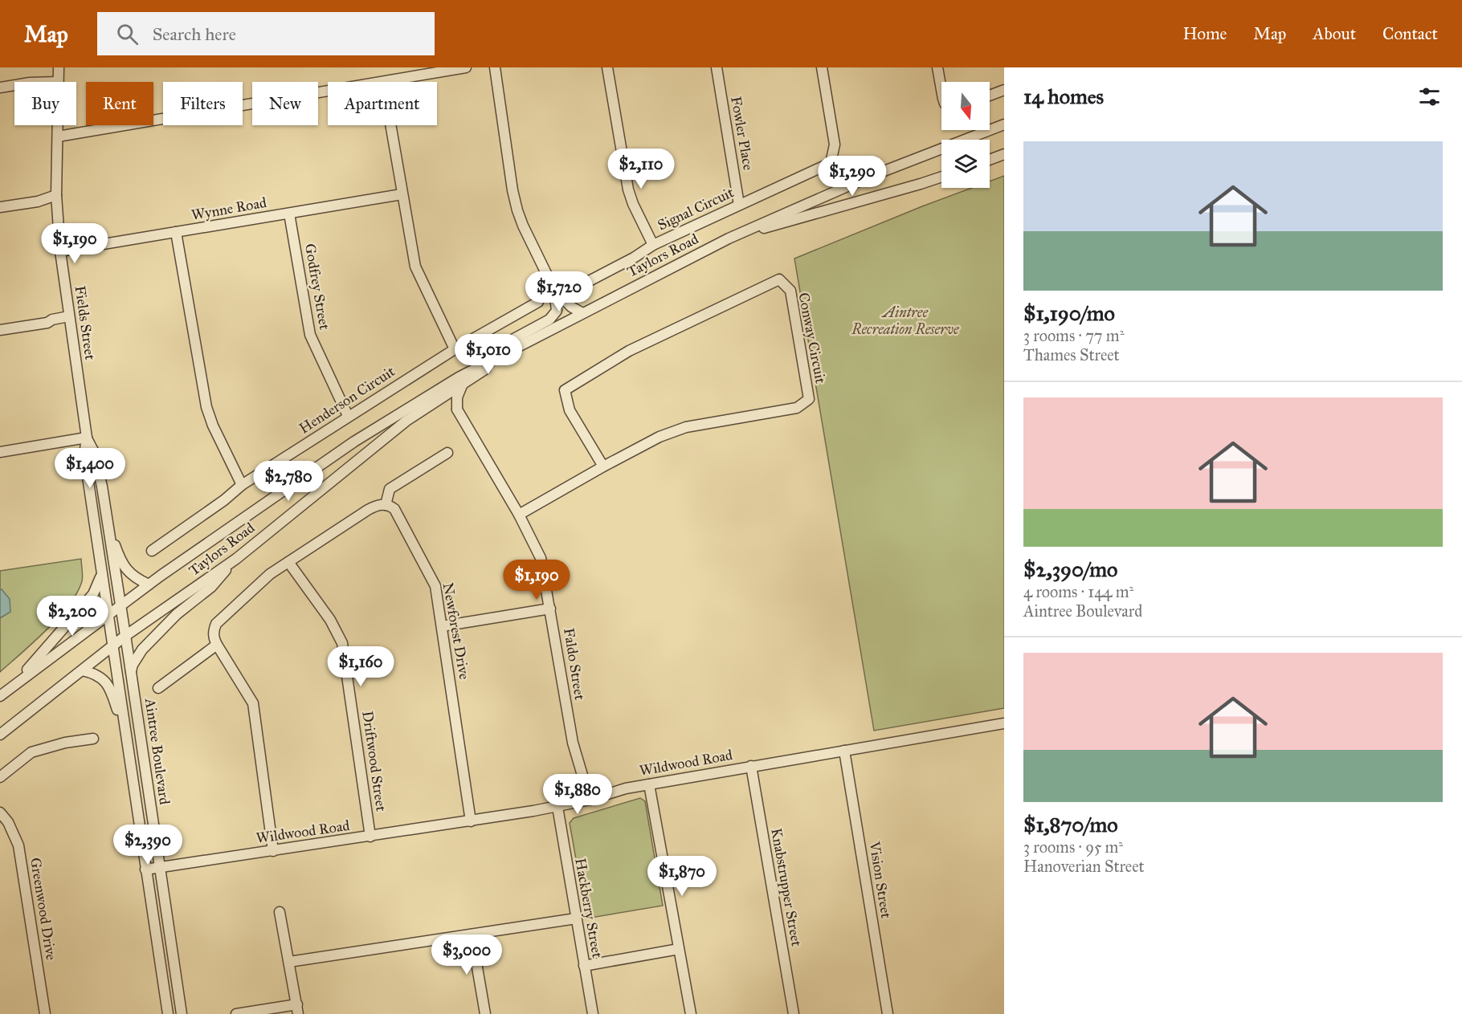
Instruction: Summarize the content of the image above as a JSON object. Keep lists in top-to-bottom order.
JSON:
{
  "streets": {
    "street": [
      "Fowler Place",
      "Wynne Road",
      "Signal Circuit",
      "Taylors Road",
      "Godfrey Street",
      "Fields Street",
      "Conway Circuit",
      "Henderson Circuit",
      "Newforest Drive",
      "Faldo Street",
      "Aintree Boulevard",
      "Driftwood Street",
      "Wildwood Road",
      "Vision Street",
      "Knabstrupper Street",
      "Hackberry Street",
      "Greenwood Drive"
    ]
  },
  "crossings": [
    ["Fowler Place", "Signal Circuit"],
    ["Wynne Road", "Godfrey Street"],
    ["Wynne Road", "Fields Street"],
    ["Taylors Road", "Fields Street"],
    ["Taylors Road", "Aintree Boulevard"],
    ["Godfrey Street", "Henderson Circuit"],
    ["Fields Street", "Aintree Boulevard"],
    ["Conway Circuit", "Faldo Street"],
    ["Newforest Drive", "Wildwood Road"],
    ["Faldo Street", "Wildwood Road"],
    ["Aintree Boulevard", "Wildwood Road"],
    ["Driftwood Street", "Wildwood Road"],
    ["Wildwood Road", "Vision Street"],
    ["Wildwood Road", "Knabstrupper Street"],
    ["Wildwood Road", "Hackberry Street"]
  ],
  "parks": ["Aintree Recreation Reserve"],
  "north": "bottom",
  "page": {
    "header": "Map",
    "search": "Search here",
    "nav": [
      "Home",
      "Map",
      "About",
      "Contact"
    ],
    "heading": "14 homes",
    "chip": [
      "Buy",
      "Rent",
      "Filters",
      "New",
      "Apartment"
    ],
    "list": [
      {
        "name": "$1,190/mo",
        "note": "3 rooms · 77 m² · Thames Street"
      },
      {
        "name": "$2,390/mo",
        "note": "4 rooms · 144 m² · Aintree Boulevard"
      },
      {
        "name": "$1,870/mo",
        "note": "3 rooms · 95 m² · Hanoverian Street"
      }
    ],
    "price": [
      "$2,110",
      "$1,290",
      "$1,190",
      "$1,720",
      "$1,010",
      "$1,400",
      "$2,780",
      "$1,190",
      "$2,200",
      "$1,160",
      "$1,880",
      "$2,390",
      "$1,870",
      "$3,000"
    ]
  }
}
